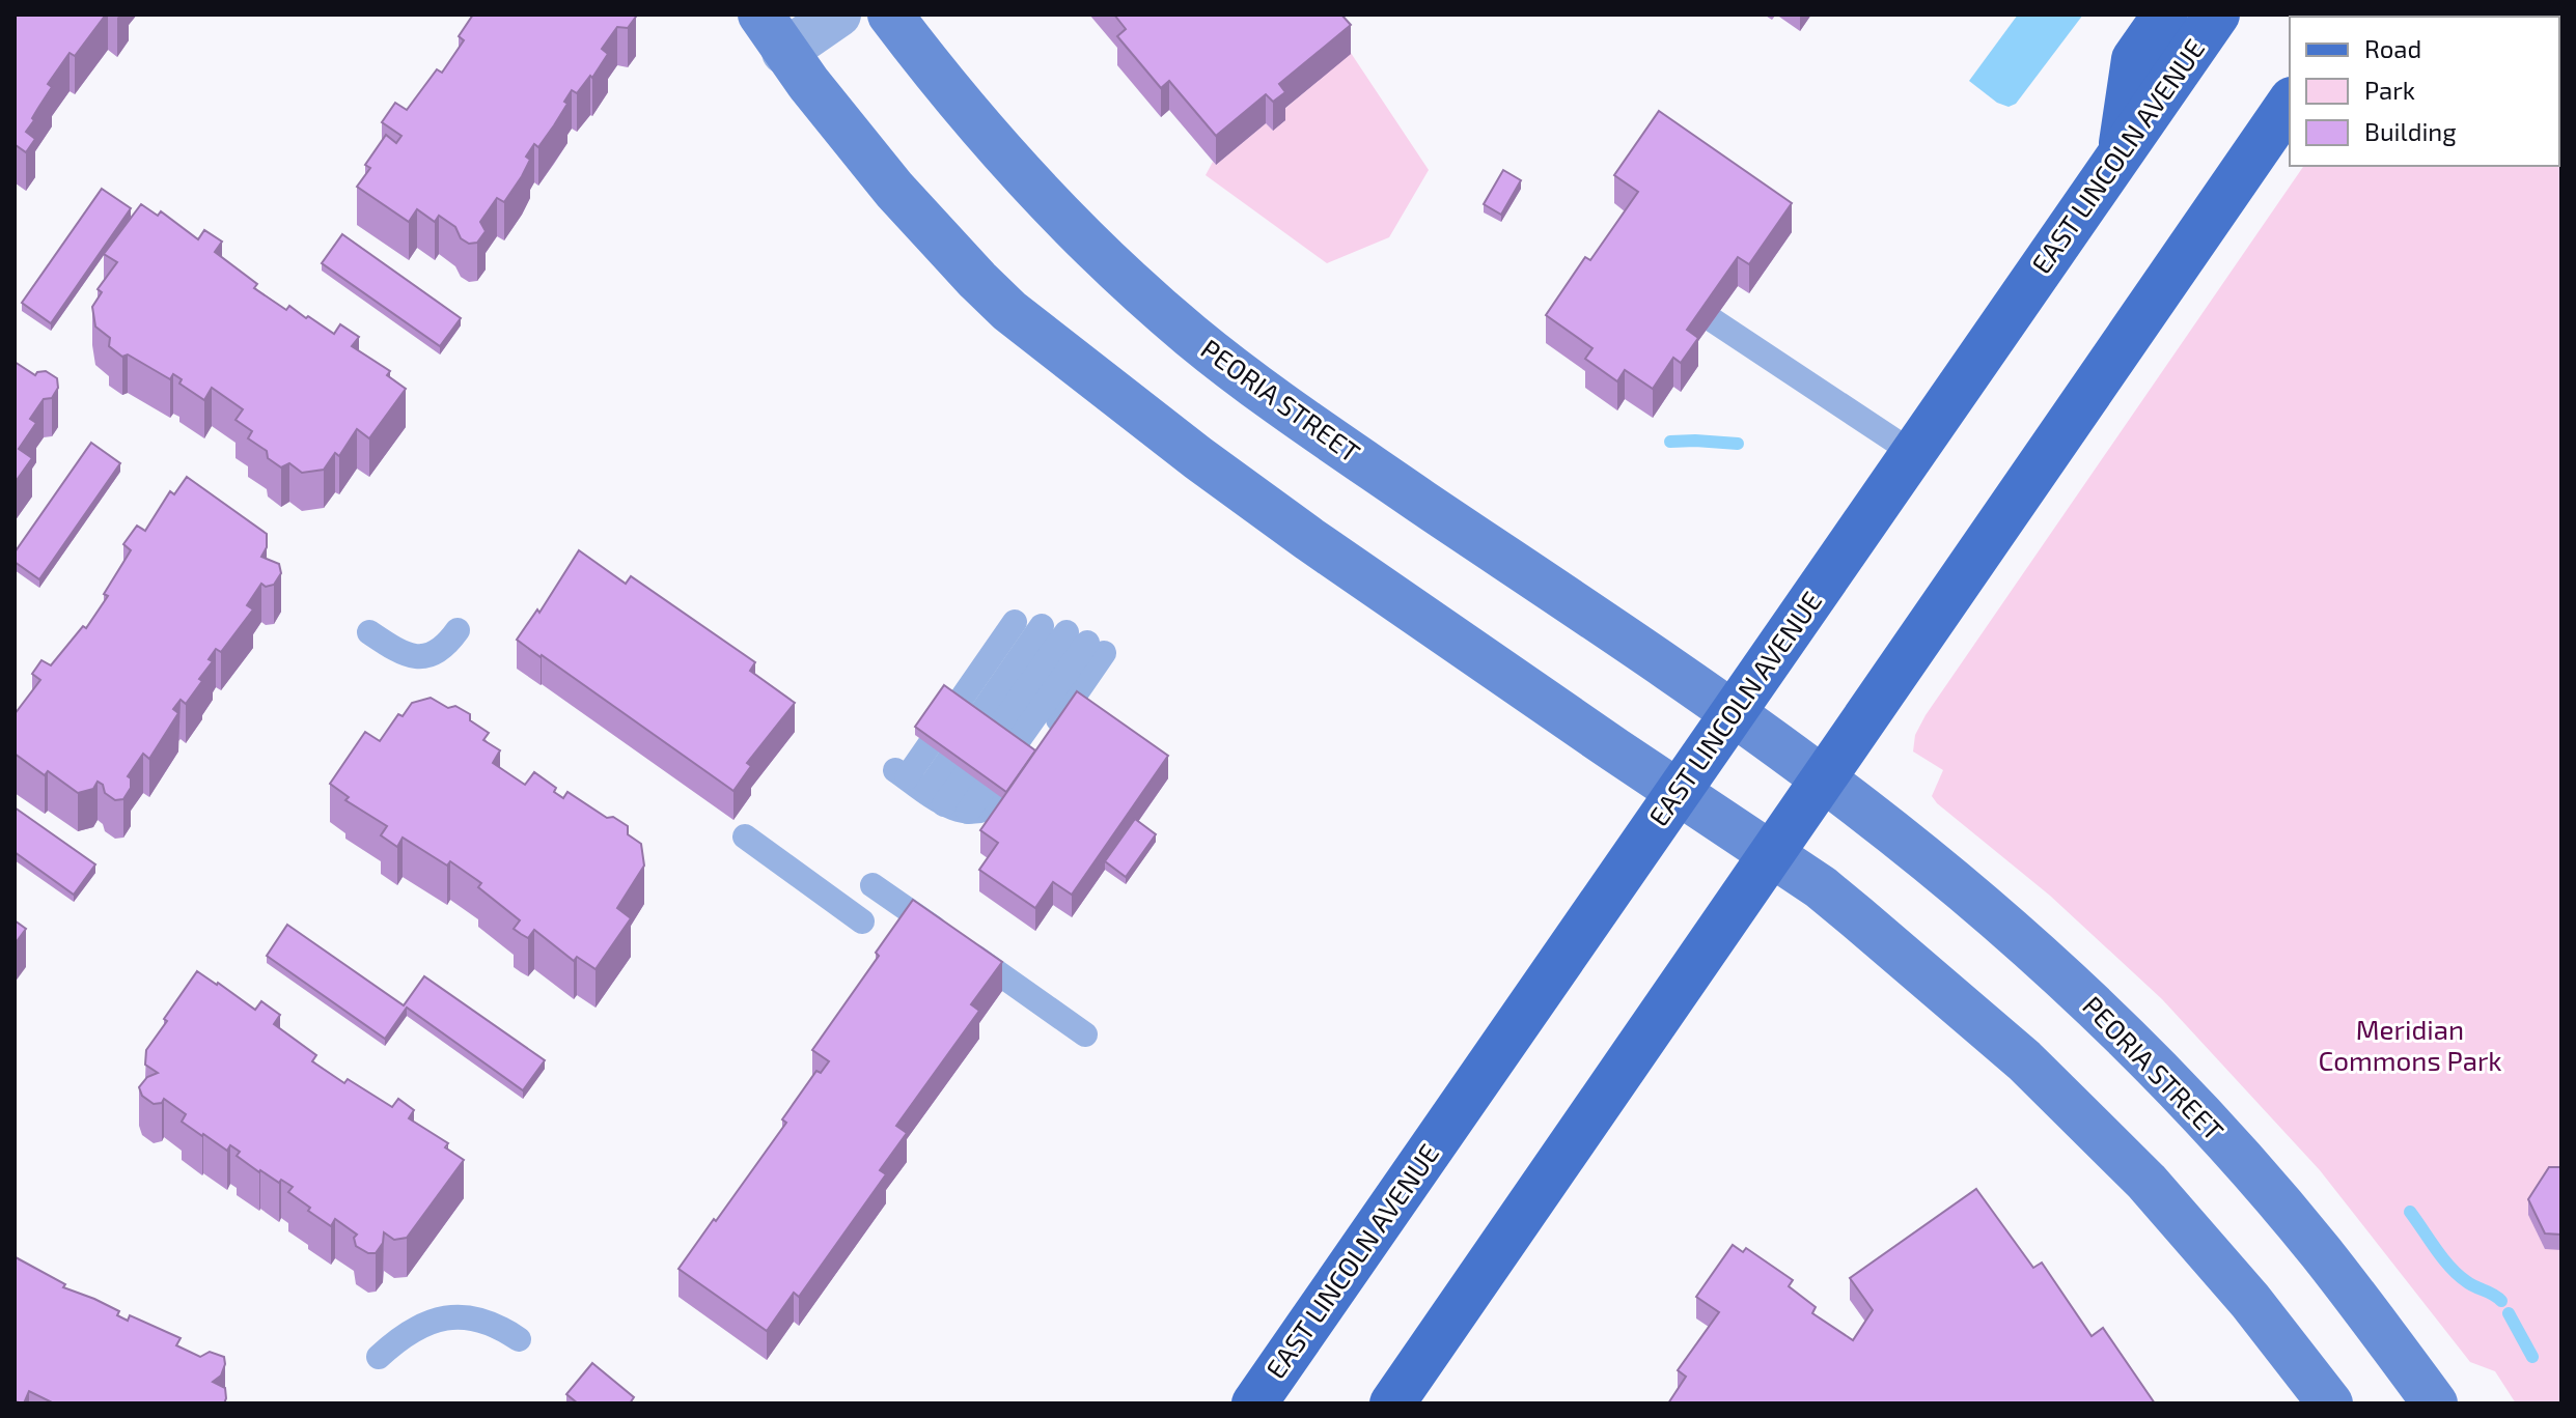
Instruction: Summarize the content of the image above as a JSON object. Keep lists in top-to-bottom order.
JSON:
{
  "streets": {
    "main road": ["EAST LINCOLN AVENUE", "PEORIA STREET"]
  },
  "crossings": [
    ["EAST LINCOLN AVENUE", "PEORIA STREET"]
  ],
  "parks": ["Meridian Commons Park"],
  "legend": ["Road", "Park", "Building"]
}
